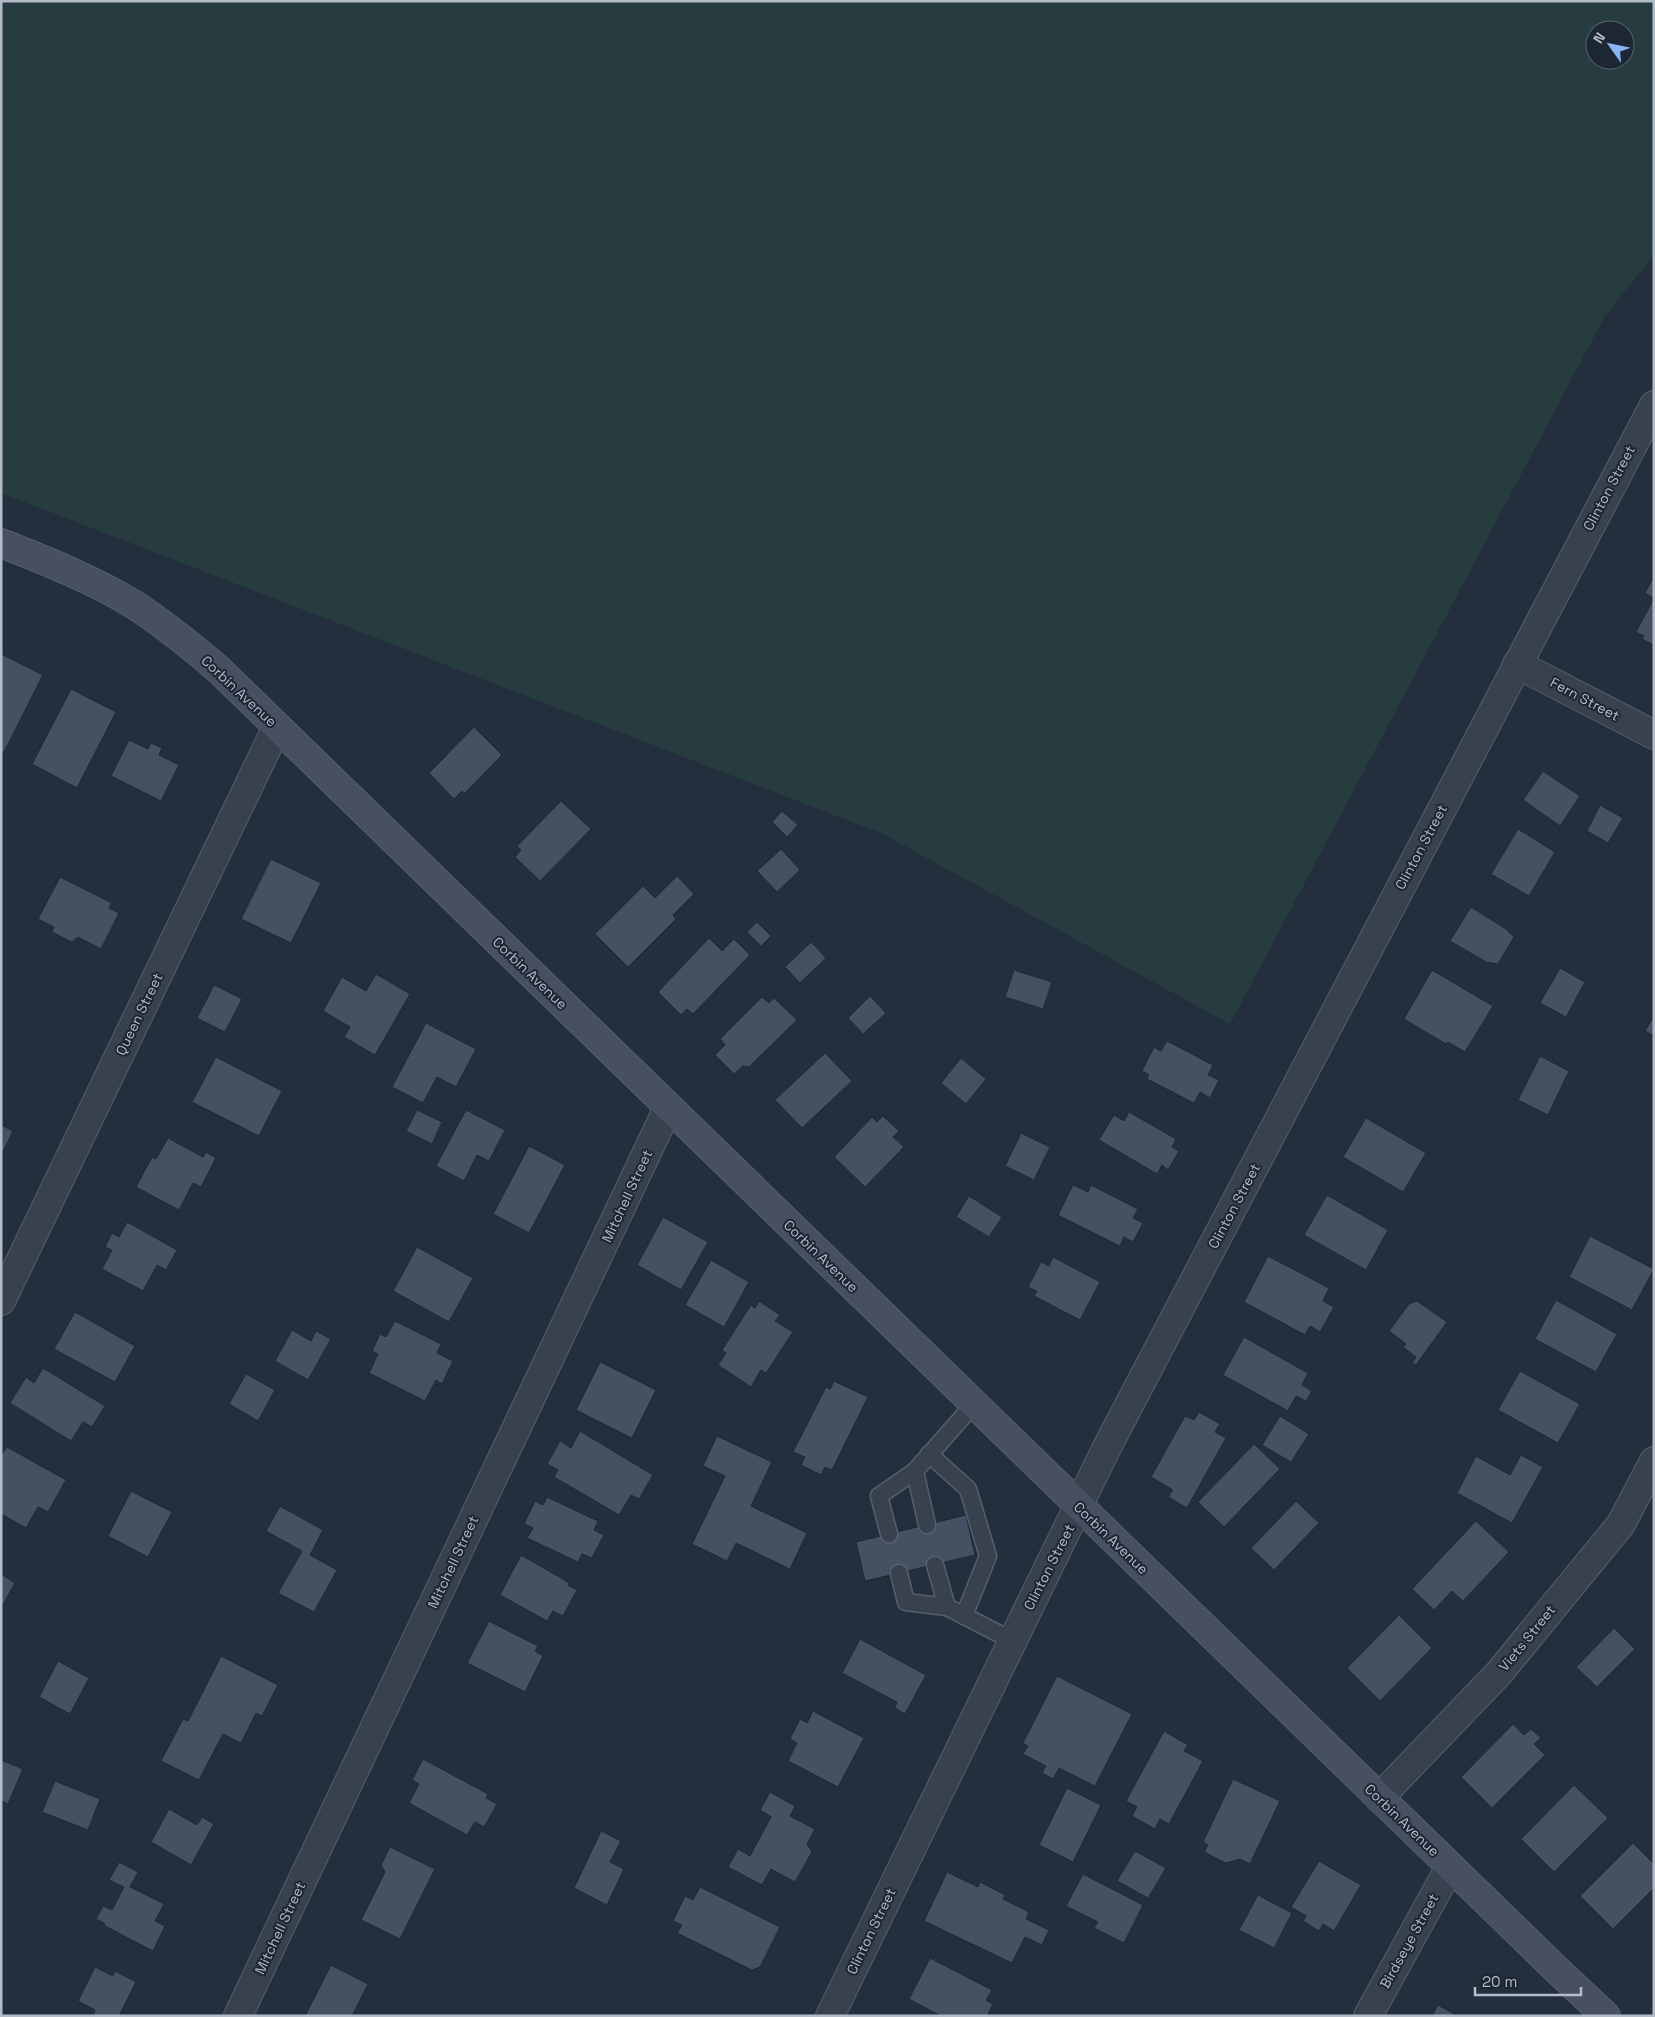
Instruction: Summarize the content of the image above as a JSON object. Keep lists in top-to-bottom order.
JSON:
{
  "streets": {
    "main road": ["Corbin Avenue"],
    "street": [
      "Clinton Street",
      "Fern Street",
      "Queen Street",
      "Mitchell Street",
      "Viets Street",
      "Birdseye Street"
    ]
  },
  "crossings": [
    ["Clinton Street", "Corbin Avenue"],
    ["Clinton Street", "Fern Street"],
    ["Corbin Avenue", "Queen Street"],
    ["Corbin Avenue", "Mitchell Street"],
    ["Corbin Avenue", "Viets Street"],
    ["Corbin Avenue", "Birdseye Street"]
  ],
  "scale_bar": "20 m",
  "north": "top left"
}
